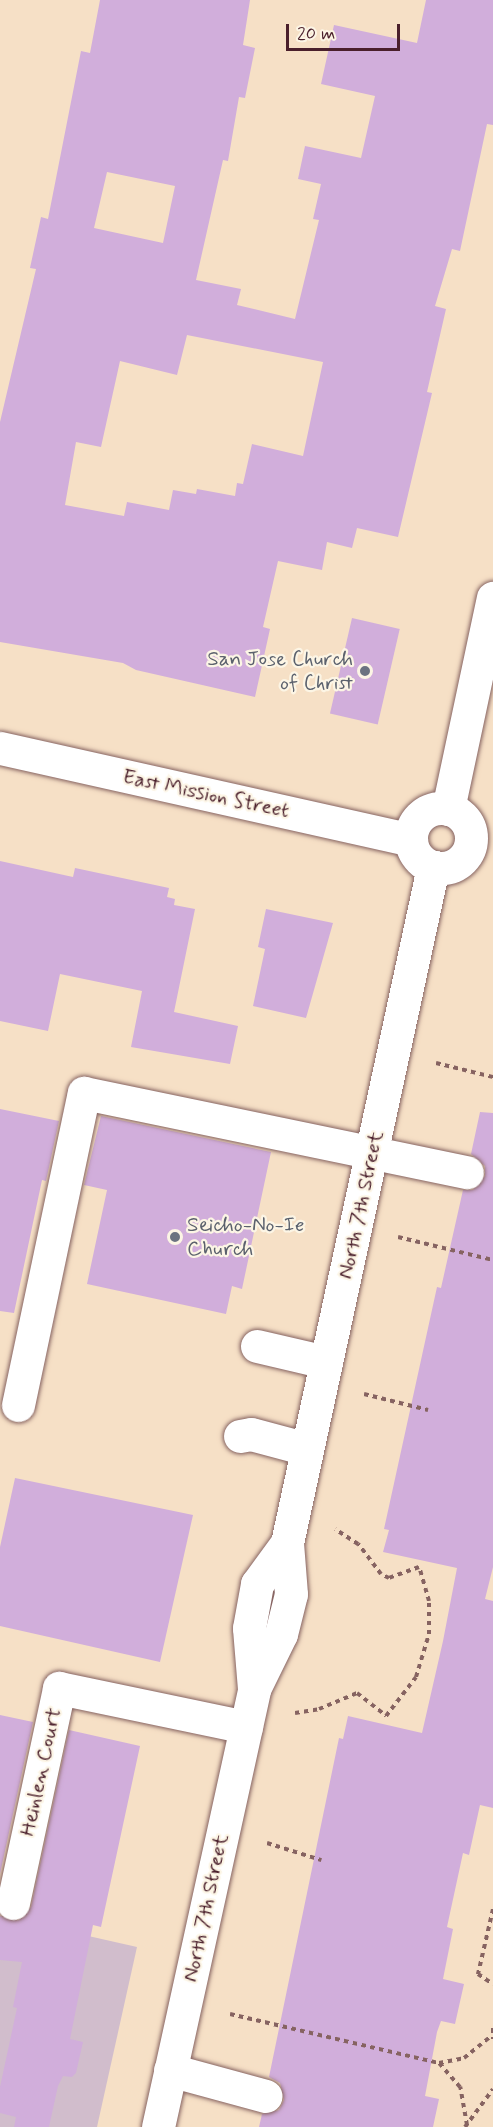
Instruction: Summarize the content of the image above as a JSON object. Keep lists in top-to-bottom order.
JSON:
{
  "streets": {
    "street": ["East Mission Street", "North 7th Street", "Heinlen Court"]
  },
  "crossings": [
    ["East Mission Street", "North 7th Street"],
    ["North 7th Street", "Heinlen Court"]
  ],
  "places": ["San Jose Church of Christ", "Seicho-No-Ie Church"],
  "scale_bar": "20 m"
}
